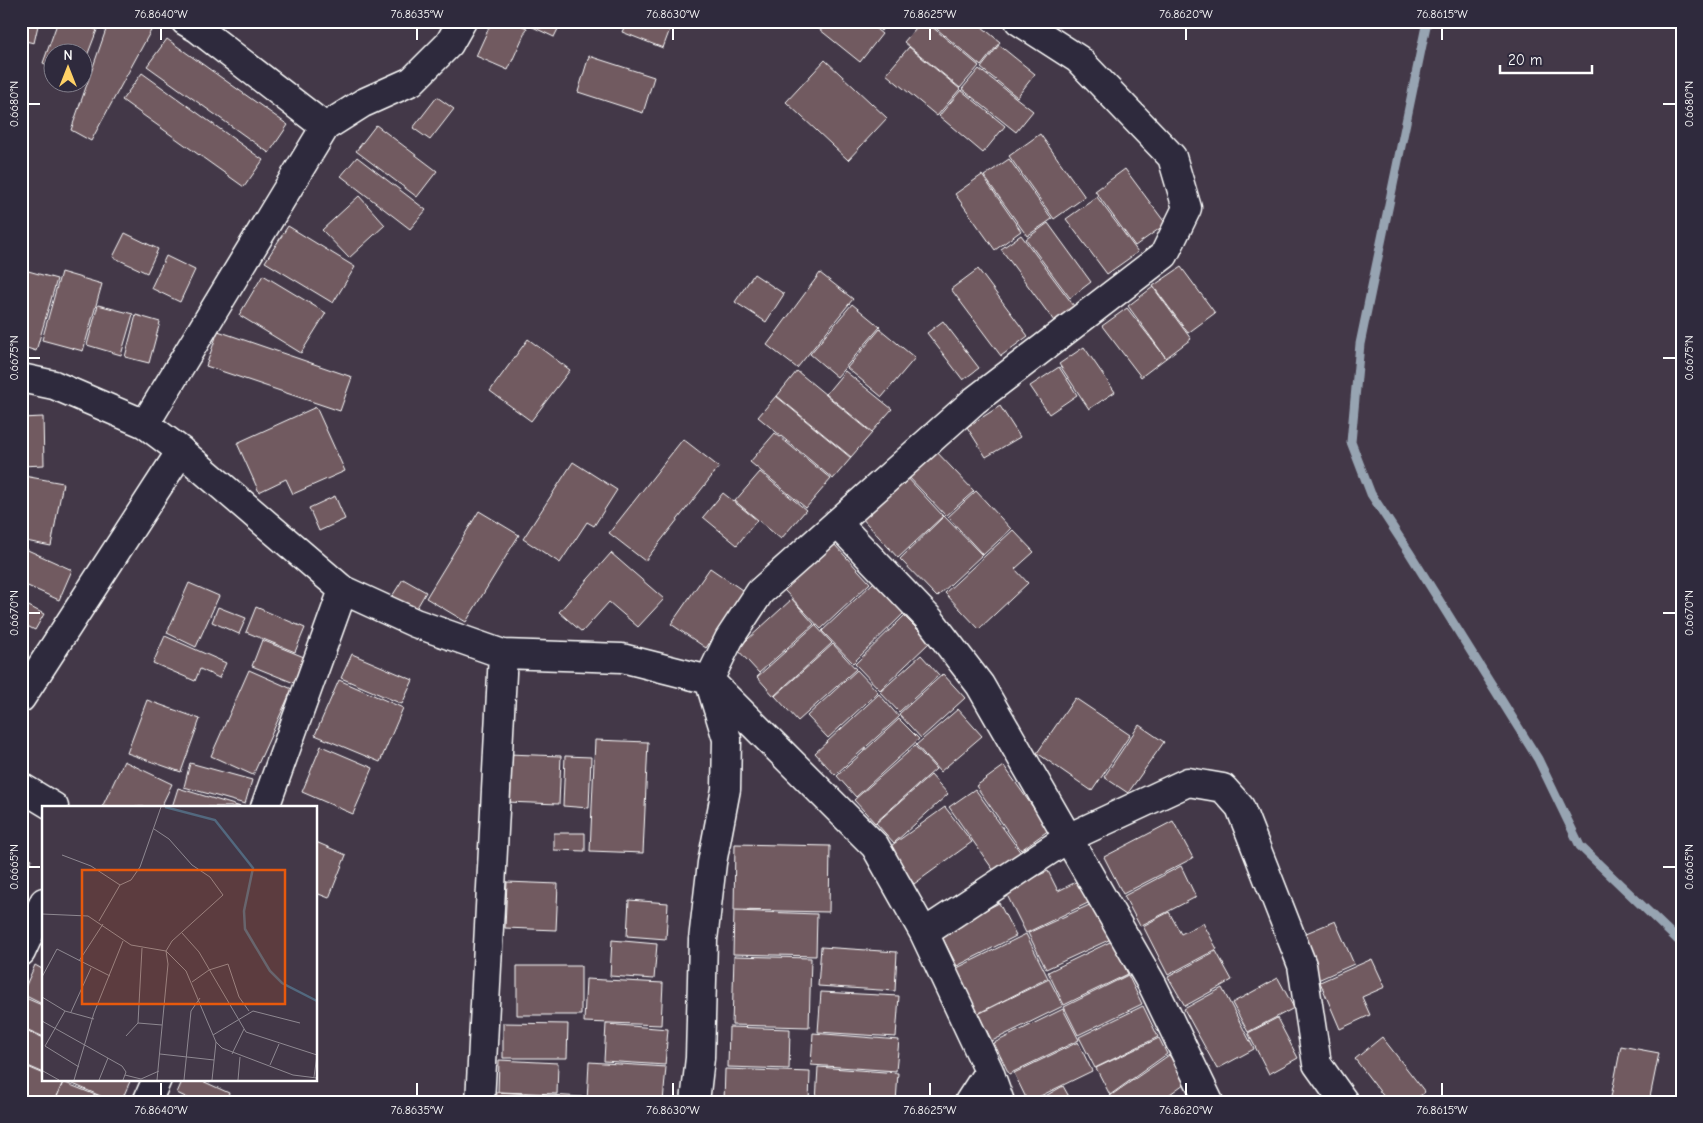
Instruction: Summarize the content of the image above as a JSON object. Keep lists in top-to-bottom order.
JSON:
{
  "scale_bar": "20 m",
  "north": "top",
  "coordinates": [
    "76.8640°W",
    "76.8635°W",
    "76.8630°W",
    "76.8625°W",
    "76.8620°W",
    "76.8615°W",
    "0.6680°N",
    "0.6675°N",
    "0.6670°N",
    "0.6665°N"
  ]
}
